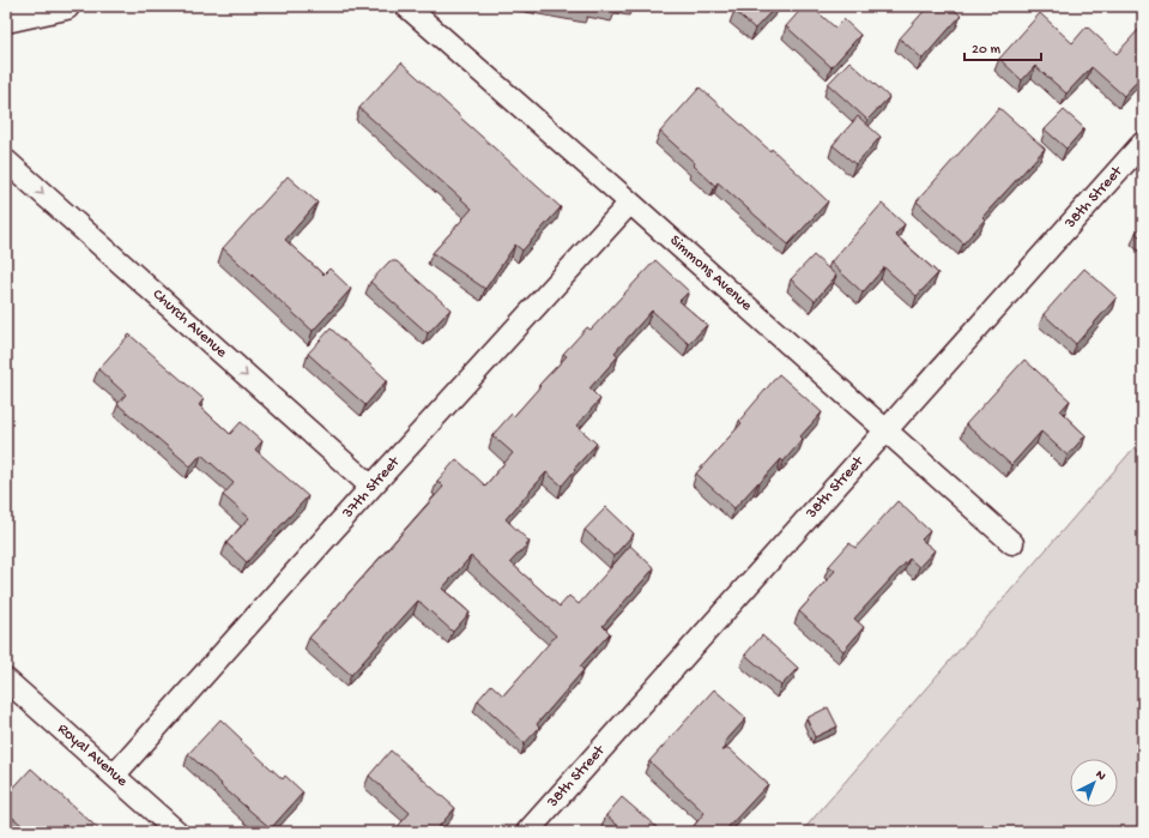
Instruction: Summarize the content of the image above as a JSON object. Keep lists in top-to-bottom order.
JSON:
{
  "streets": {
    "street": [
      "38th Street",
      "Simmons Avenue",
      "Church Avenue",
      "37th Street",
      "Royal Avenue"
    ]
  },
  "crossings": [
    ["38th Street", "Simmons Avenue"],
    ["Simmons Avenue", "37th Street"],
    ["Church Avenue", "37th Street"],
    ["37th Street", "Royal Avenue"]
  ],
  "one_way": ["Church Avenue"],
  "scale_bar": "20 m",
  "north": "top right"
}
